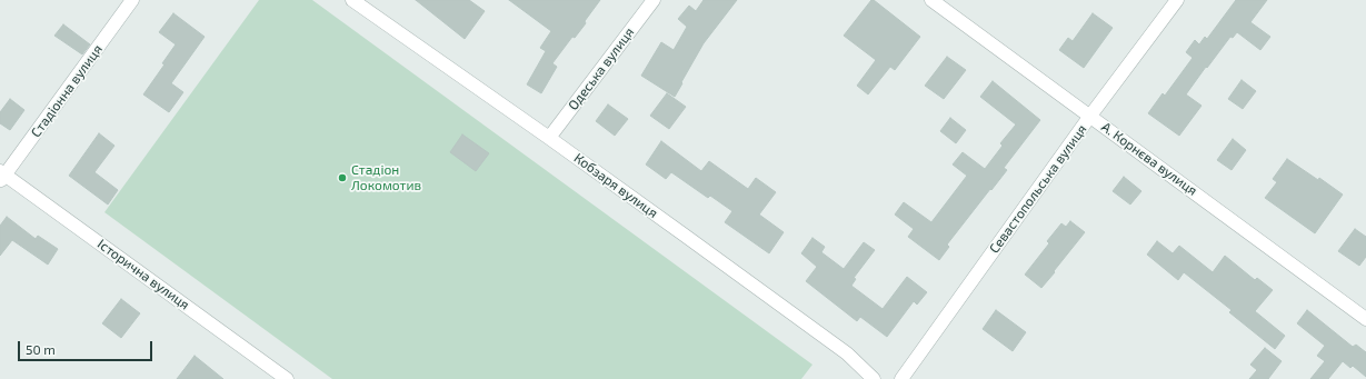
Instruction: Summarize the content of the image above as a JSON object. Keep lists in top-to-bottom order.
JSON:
{
  "streets": {
    "street": [
      "Одеська вулиця",
      "Стадіонна вулиця",
      "А. Корнєва вулиця",
      "Кобзаря вулиця",
      "Севастопольська вулиця",
      "Історична вулиця"
    ]
  },
  "crossings": [
    ["Одеська вулиця", "Кобзаря вулиця"],
    ["Стадіонна вулиця", "Історична вулиця"],
    ["А. Корнєва вулиця", "Севастопольська вулиця"]
  ],
  "places": ["Стадіон Локомотив"],
  "scale_bar": "50 m"
}
